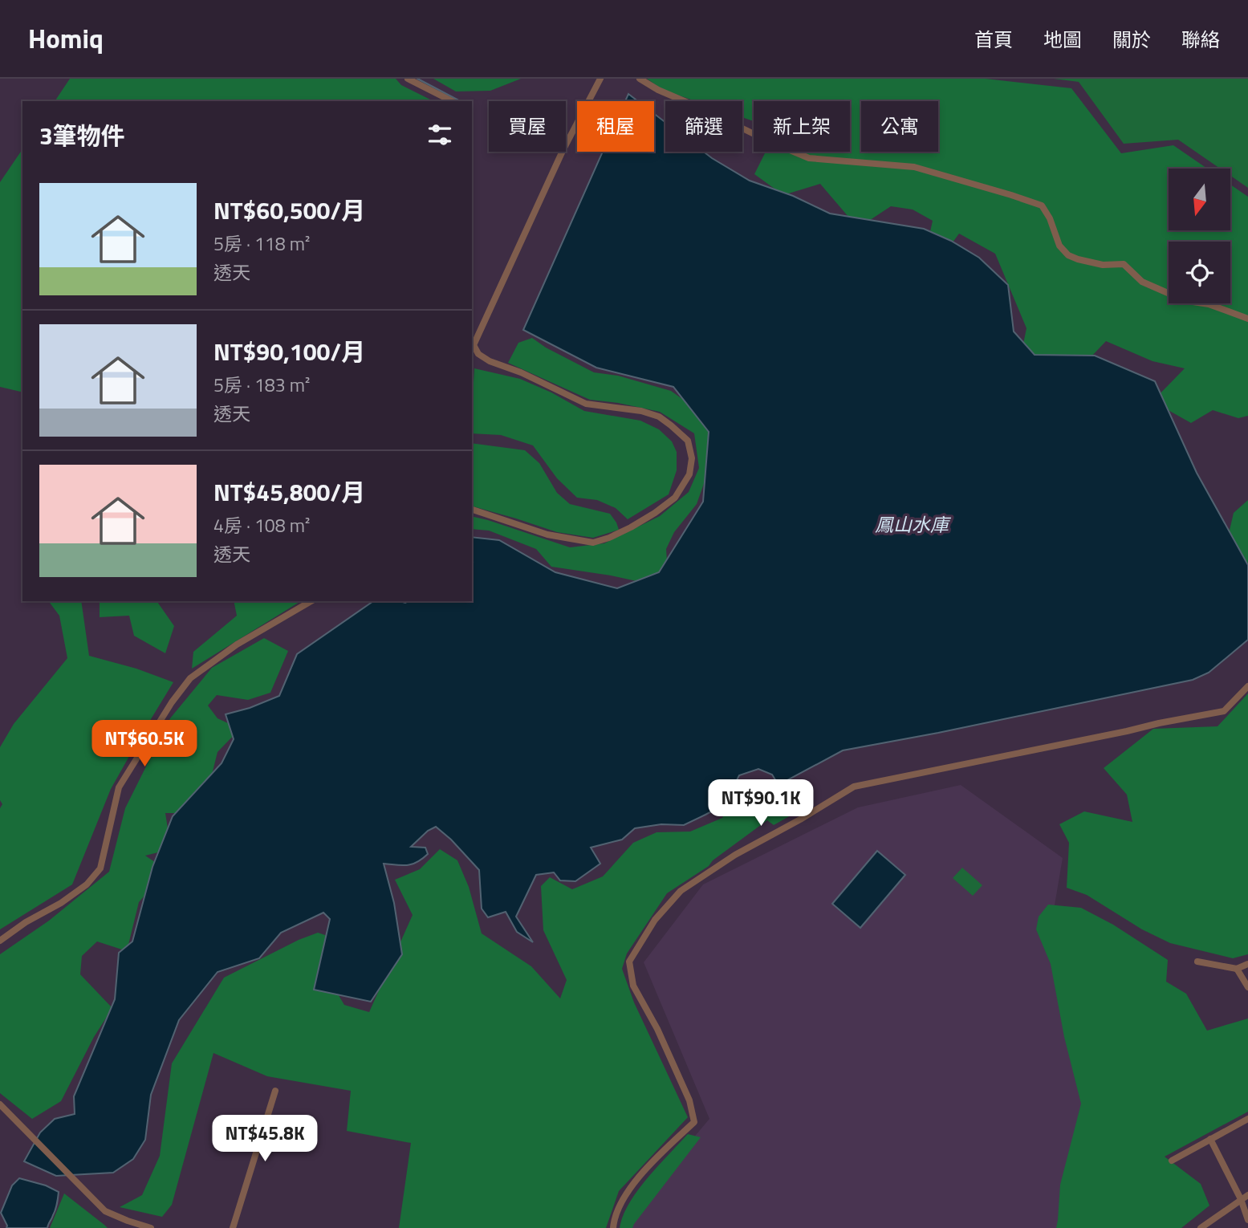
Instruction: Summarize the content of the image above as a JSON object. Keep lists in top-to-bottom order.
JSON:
{
  "water": ["鳳山水庫"],
  "north": "bottom",
  "page": {
    "header": "Homiq",
    "nav": [
      "首頁",
      "地圖",
      "關於",
      "聯絡"
    ],
    "chip": [
      "買屋",
      "租屋",
      "篩選",
      "新上架",
      "公寓"
    ],
    "heading": "3筆物件",
    "list": [
      {
        "name": "NT$60,500/月",
        "note": "5房 · 118 m² · 透天"
      },
      {
        "name": "NT$90,100/月",
        "note": "5房 · 183 m² · 透天"
      },
      {
        "name": "NT$45,800/月",
        "note": "4房 · 108 m² · 透天"
      }
    ],
    "price": ["NT$60.5K", "NT$90.1K", "NT$45.8K"]
  }
}
